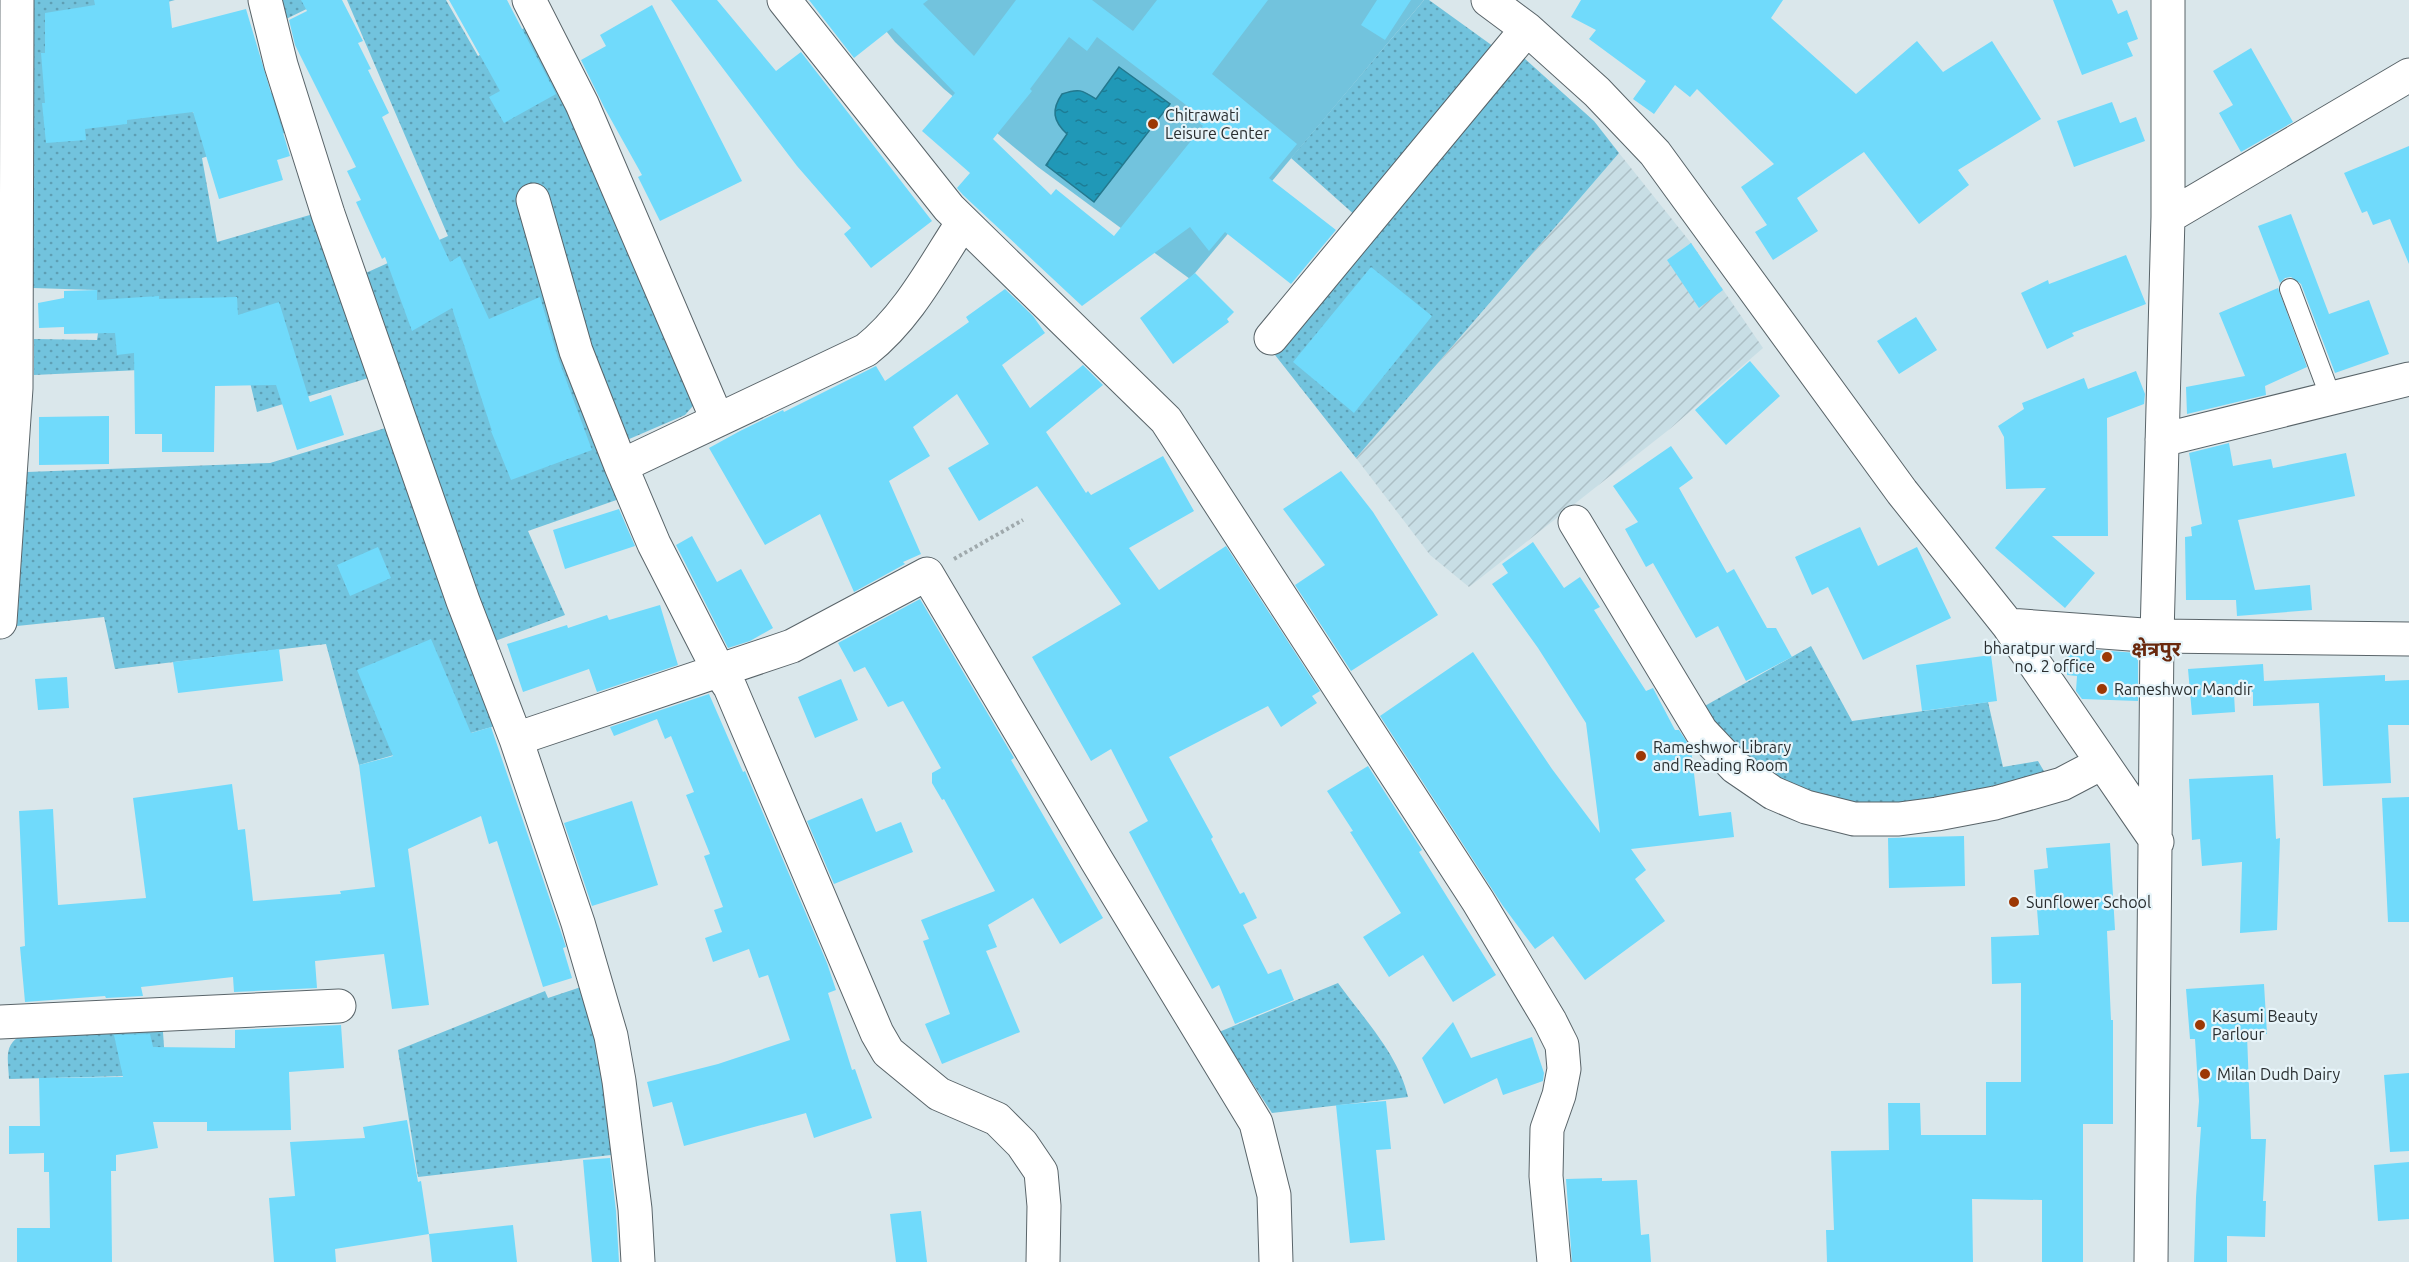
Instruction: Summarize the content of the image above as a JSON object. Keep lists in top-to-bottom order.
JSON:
{
  "districts": ["क्षेत्रपुर"],
  "places": [
    "Chitrawati Leisure Center",
    "bharatpur ward no. 2 office",
    "Rameshwor Mandir",
    "Rameshwor Library and Reading Room",
    "Sunflower School",
    "Kasumi Beauty Parlour",
    "Milan Dudh Dairy"
  ]
}
